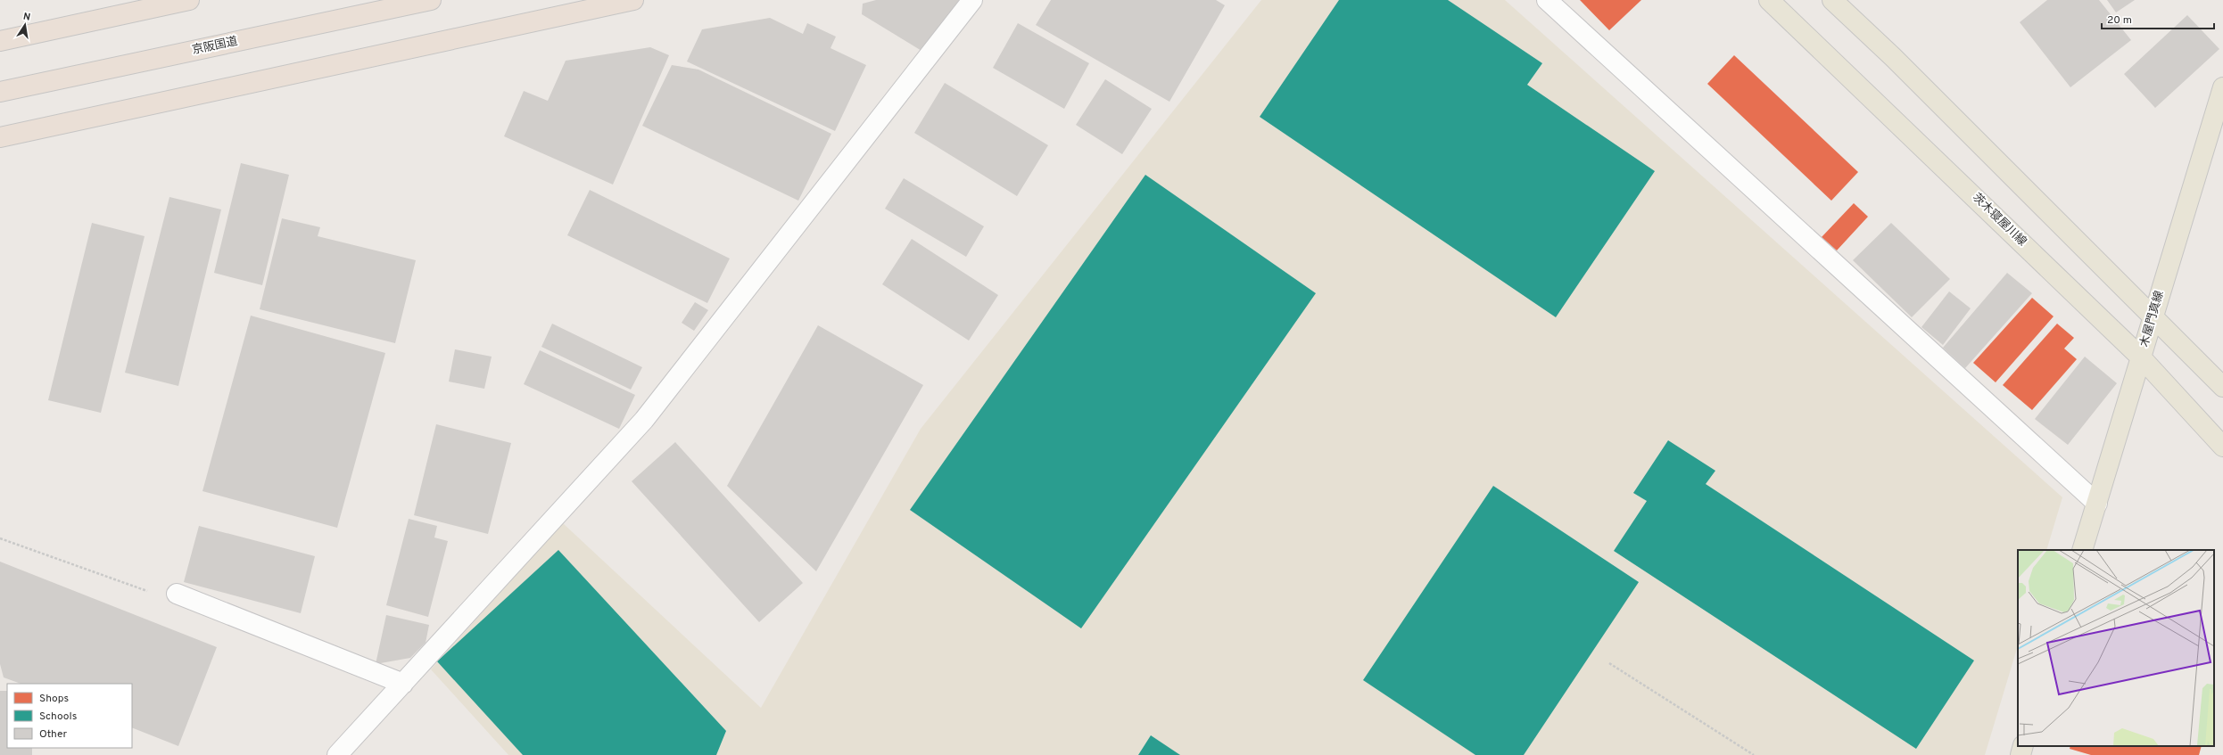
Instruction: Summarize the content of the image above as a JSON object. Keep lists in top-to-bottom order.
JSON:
{
  "streets": {
    "highway": ["京阪国道"],
    "main road": ["茨木寝屋川線", "木屋門真線"]
  },
  "crossings": [
    ["茨木寝屋川線", "木屋門真線"]
  ],
  "legend": ["Shops", "Schools", "Other"],
  "scale_bar": "20 m",
  "north": "top"
}
